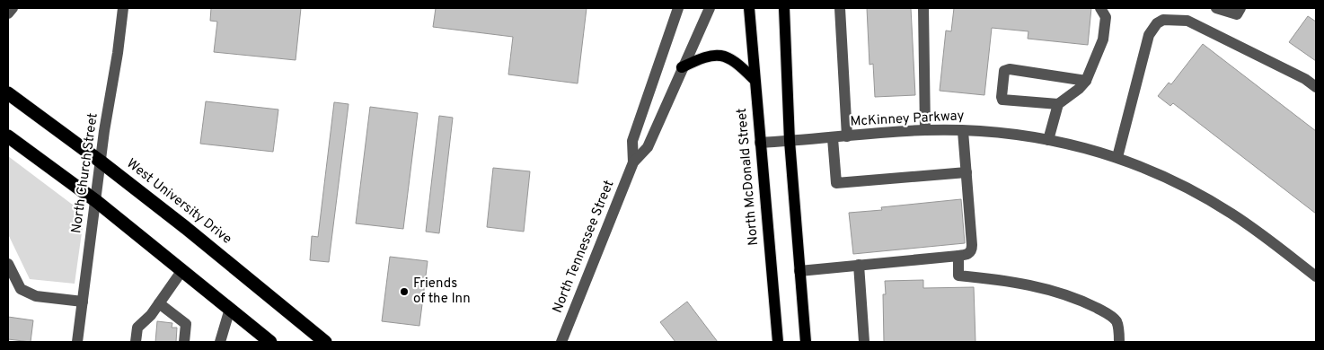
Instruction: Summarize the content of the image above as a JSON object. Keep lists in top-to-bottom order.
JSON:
{
  "streets": {
    "highway": ["West University Drive"],
    "main road": ["North McDonald Street"],
    "street": ["McKinney Parkway", "North Church Street", "North Tennessee Street"]
  },
  "crossings": [
    ["McKinney Parkway", "North McDonald Street"],
    ["North Church Street", "West University Drive"]
  ],
  "places": ["Friends of the Inn"]
}
